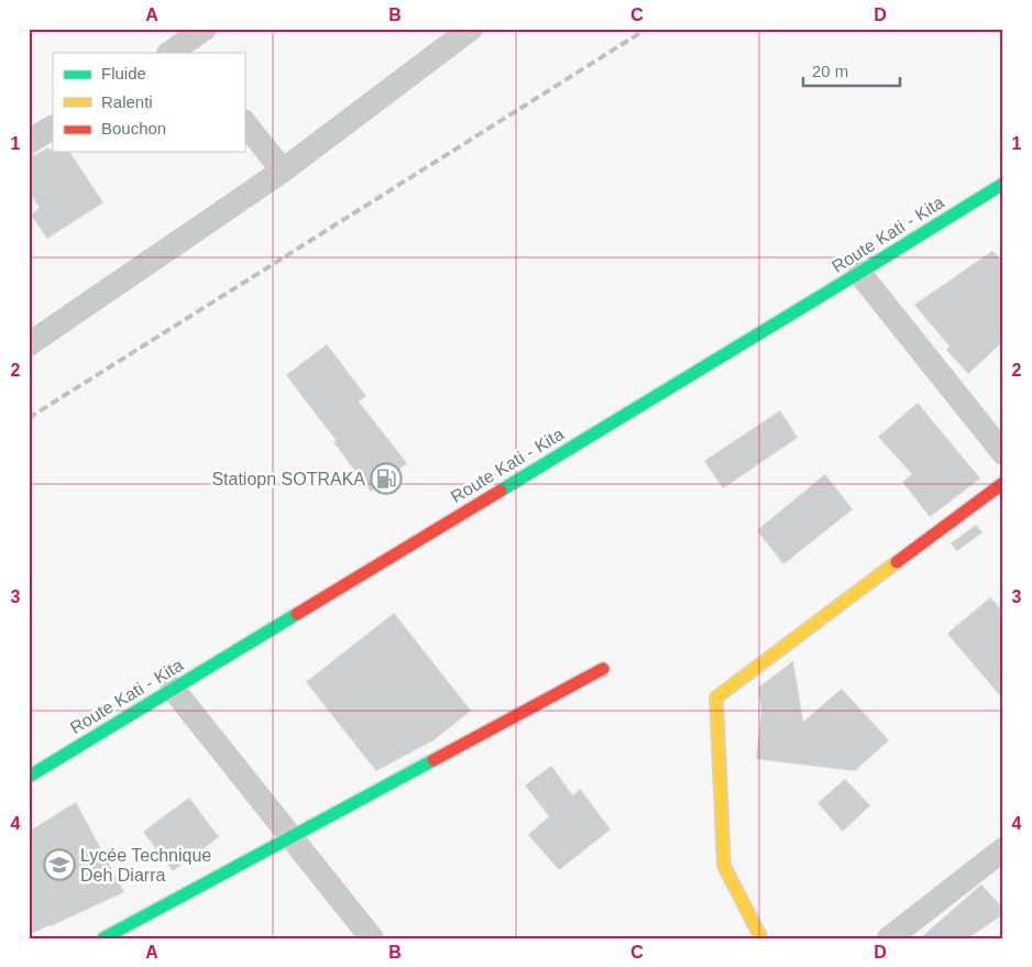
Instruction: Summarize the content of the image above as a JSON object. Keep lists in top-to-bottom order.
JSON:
{
  "streets": {
    "street": ["Route Kati - Kita"]
  },
  "places": {
    "fuel station": ["Statiopn SOTRAKA"],
    "school or university": ["Lycée Technique Deh Diarra"]
  },
  "legend": ["Fluide", "Ralenti", "Bouchon"],
  "scale_bar": "20 m",
  "grid": {
    "columns": [
      "A",
      "B",
      "C",
      "D"
    ],
    "rows": [
      "1",
      "2",
      "3",
      "4"
    ]
  }
}
